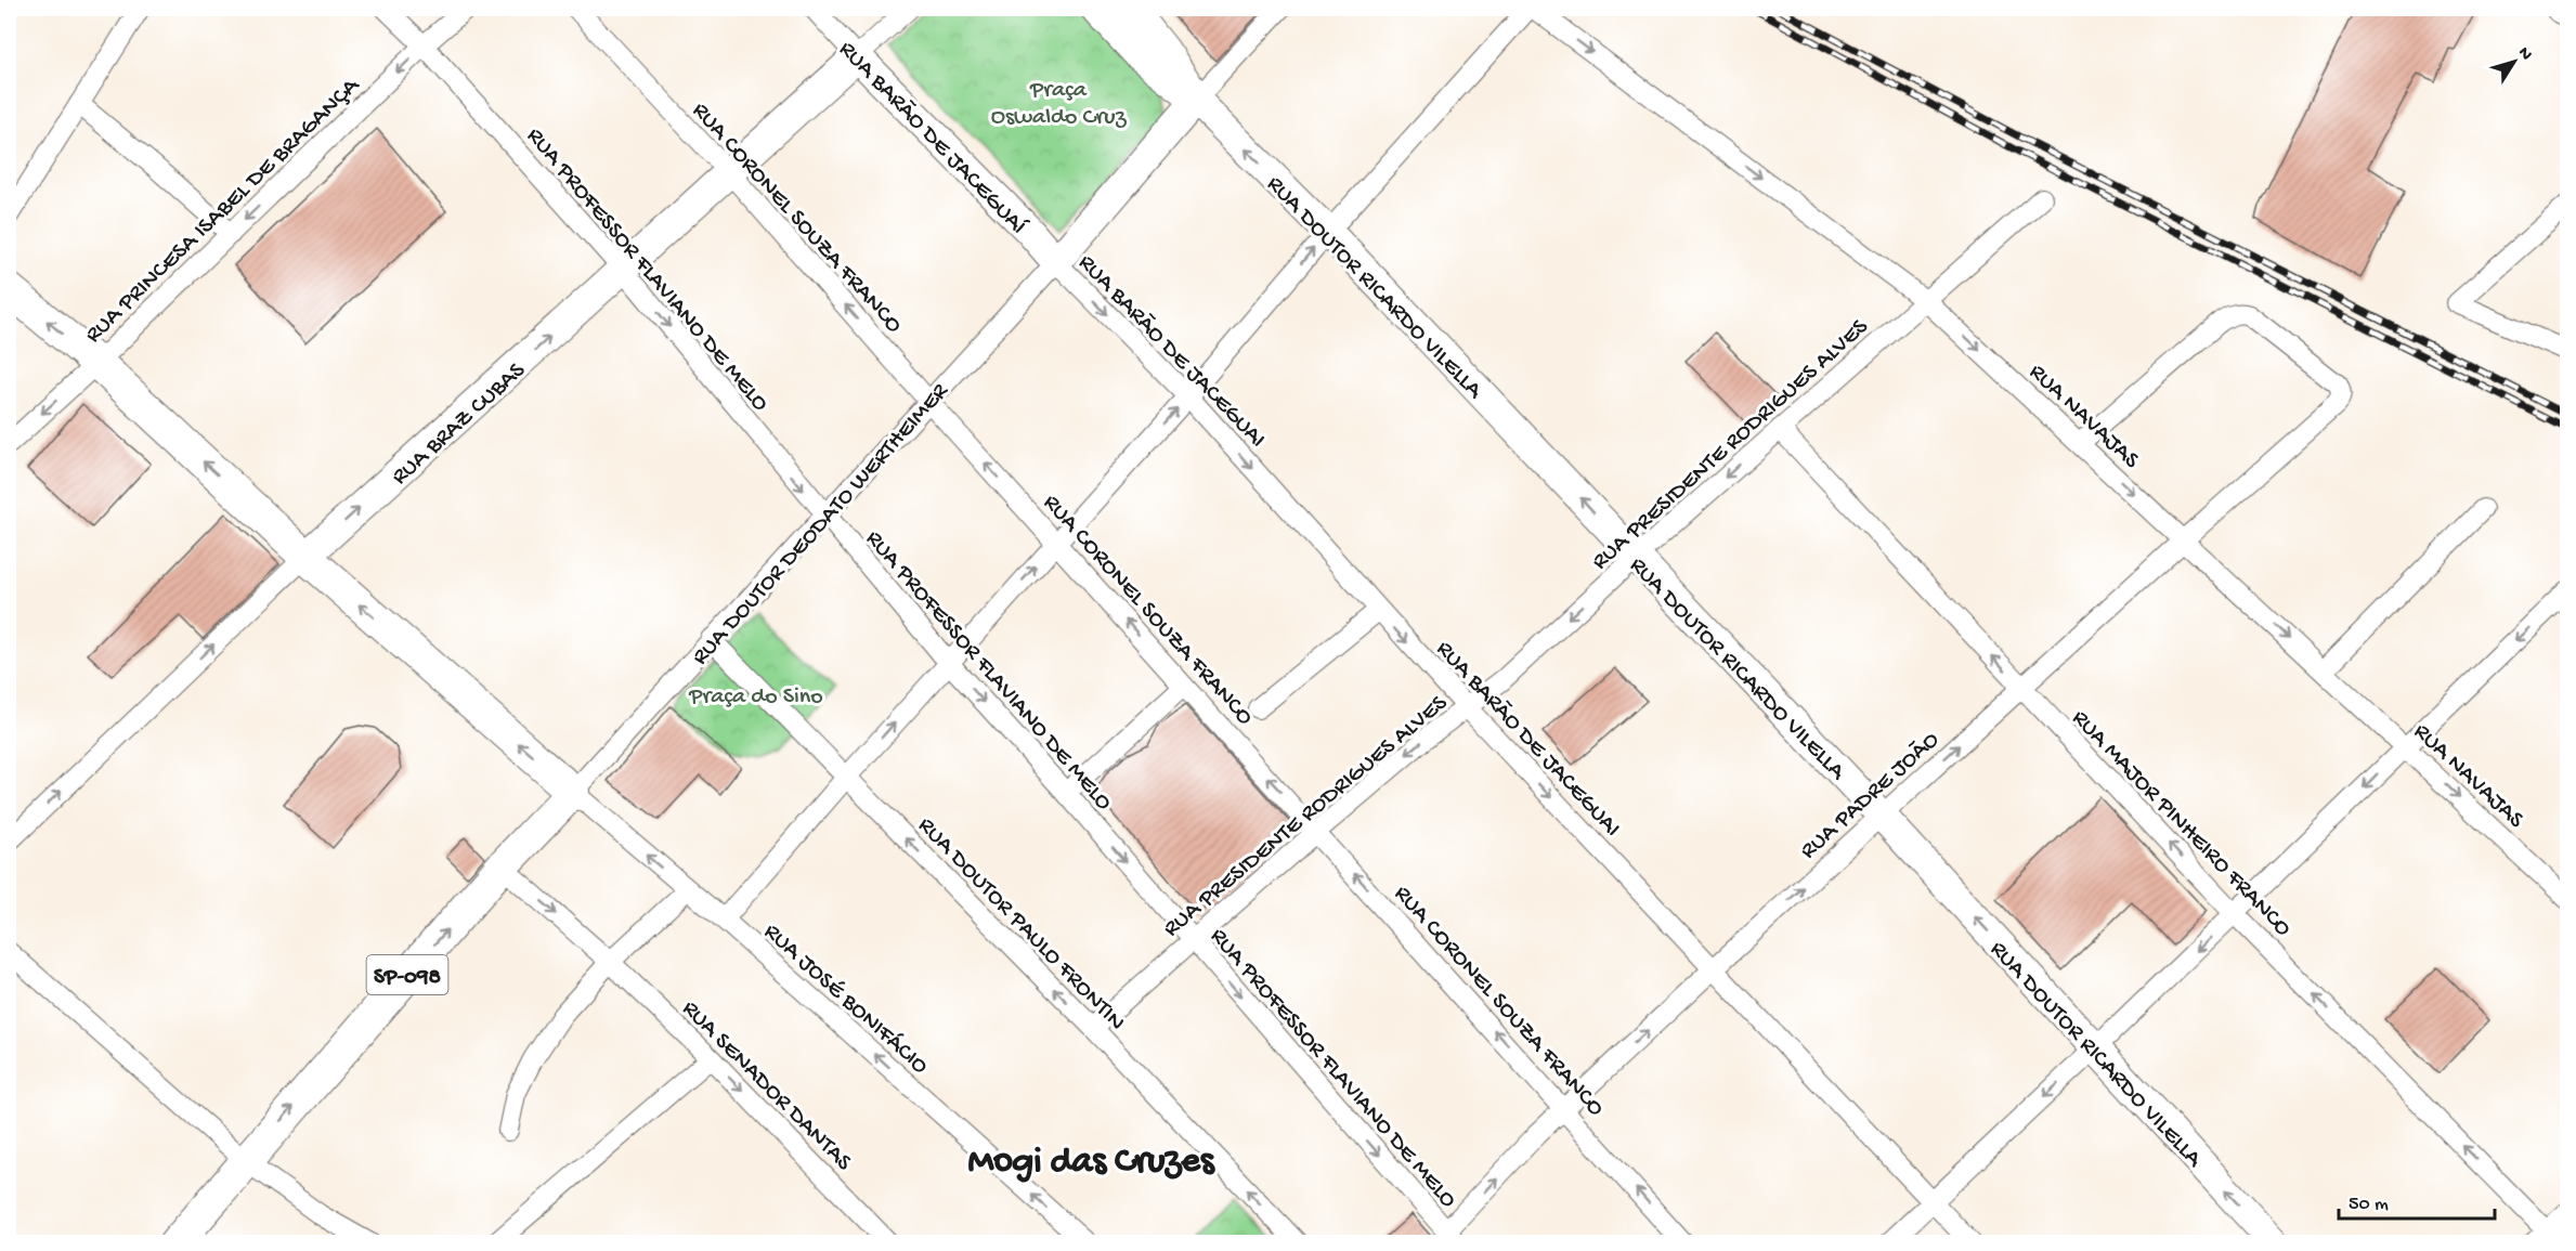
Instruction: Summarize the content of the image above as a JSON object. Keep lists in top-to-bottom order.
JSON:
{
  "streets": {
    "main road": ["RUA DOUTOR DEODATO WERTHEIMER", "SP-098"],
    "street": [
      "RUA BARÃO DE JACEGUAÍ",
      "RUA PRINCESA ISABEL DE BRAGANÇA",
      "RUA CORONEL SOUZA FRANCO",
      "RUA PROFESSOR FLAVIANO DE MELO",
      "RUA DOUTOR RICARDO VILELLA",
      "RUA BARÃO DE JACEGUAI",
      "RUA NAVAJAS",
      "RUA BRAZ CUBAS",
      "RUA PRESIDENTE RODRIGUES ALVES",
      "RUA PADRE JOÃO",
      "RUA MAJOR PINHEIRO FRANCO",
      "RUA DOUTOR PAULO FRONTIN",
      "RUA JOSÉ BONIFÁCIO",
      "RUA SENADOR DANTAS"
    ]
  },
  "crossings": [
    ["RUA BARÃO DE JACEGUAÍ", "RUA BARÃO DE JACEGUAI"],
    ["RUA BARÃO DE JACEGUAÍ", "RUA BRAZ CUBAS"],
    ["RUA BARÃO DE JACEGUAÍ", "RUA DOUTOR DEODATO WERTHEIMER"],
    ["RUA PRINCESA ISABEL DE BRAGANÇA", "RUA PROFESSOR FLAVIANO DE MELO"],
    ["RUA CORONEL SOUZA FRANCO", "RUA BRAZ CUBAS"],
    ["RUA CORONEL SOUZA FRANCO", "RUA PRESIDENTE RODRIGUES ALVES"],
    ["RUA CORONEL SOUZA FRANCO", "RUA DOUTOR DEODATO WERTHEIMER"],
    ["RUA CORONEL SOUZA FRANCO", "RUA PADRE JOÃO"],
    ["RUA PROFESSOR FLAVIANO DE MELO", "RUA BRAZ CUBAS"],
    ["RUA PROFESSOR FLAVIANO DE MELO", "RUA PRESIDENTE RODRIGUES ALVES"],
    ["RUA PROFESSOR FLAVIANO DE MELO", "RUA DOUTOR DEODATO WERTHEIMER"],
    ["RUA PROFESSOR FLAVIANO DE MELO", "RUA PADRE JOÃO"],
    ["RUA DOUTOR RICARDO VILELLA", "RUA PRESIDENTE RODRIGUES ALVES"],
    ["RUA DOUTOR RICARDO VILELLA", "RUA DOUTOR DEODATO WERTHEIMER"],
    ["RUA DOUTOR RICARDO VILELLA", "RUA PADRE JOÃO"],
    ["RUA BARÃO DE JACEGUAI", "RUA PRESIDENTE RODRIGUES ALVES"],
    ["RUA BARÃO DE JACEGUAI", "RUA DOUTOR DEODATO WERTHEIMER"],
    ["RUA BARÃO DE JACEGUAI", "RUA PADRE JOÃO"],
    ["RUA NAVAJAS", "RUA PRESIDENTE RODRIGUES ALVES"],
    ["RUA NAVAJAS", "RUA PADRE JOÃO"],
    ["RUA PRESIDENTE RODRIGUES ALVES", "RUA MAJOR PINHEIRO FRANCO"],
    ["RUA PRESIDENTE RODRIGUES ALVES", "RUA DOUTOR PAULO FRONTIN"],
    ["RUA DOUTOR DEODATO WERTHEIMER", "RUA DOUTOR PAULO FRONTIN"],
    ["RUA DOUTOR DEODATO WERTHEIMER", "RUA JOSÉ BONIFÁCIO"],
    ["RUA DOUTOR DEODATO WERTHEIMER", "RUA SENADOR DANTAS"],
    ["RUA PADRE JOÃO", "RUA MAJOR PINHEIRO FRANCO"]
  ],
  "one_way": [
    "RUA PRINCESA ISABEL DE BRAGANÇA",
    "RUA CORONEL SOUZA FRANCO",
    "RUA PROFESSOR FLAVIANO DE MELO",
    "RUA DOUTOR RICARDO VILELLA",
    "RUA BARÃO DE JACEGUAI",
    "RUA NAVAJAS",
    "RUA BRAZ CUBAS",
    "RUA PRESIDENTE RODRIGUES ALVES",
    "RUA PADRE JOÃO",
    "RUA MAJOR PINHEIRO FRANCO",
    "RUA DOUTOR PAULO FRONTIN",
    "RUA JOSÉ BONIFÁCIO",
    "RUA SENADOR DANTAS"
  ],
  "districts": ["Mogi das Cruzes"],
  "parks": ["Praça Oswaldo Cruz", "Praça do Sino"],
  "scale_bar": "50 m",
  "north": "top right"
}
